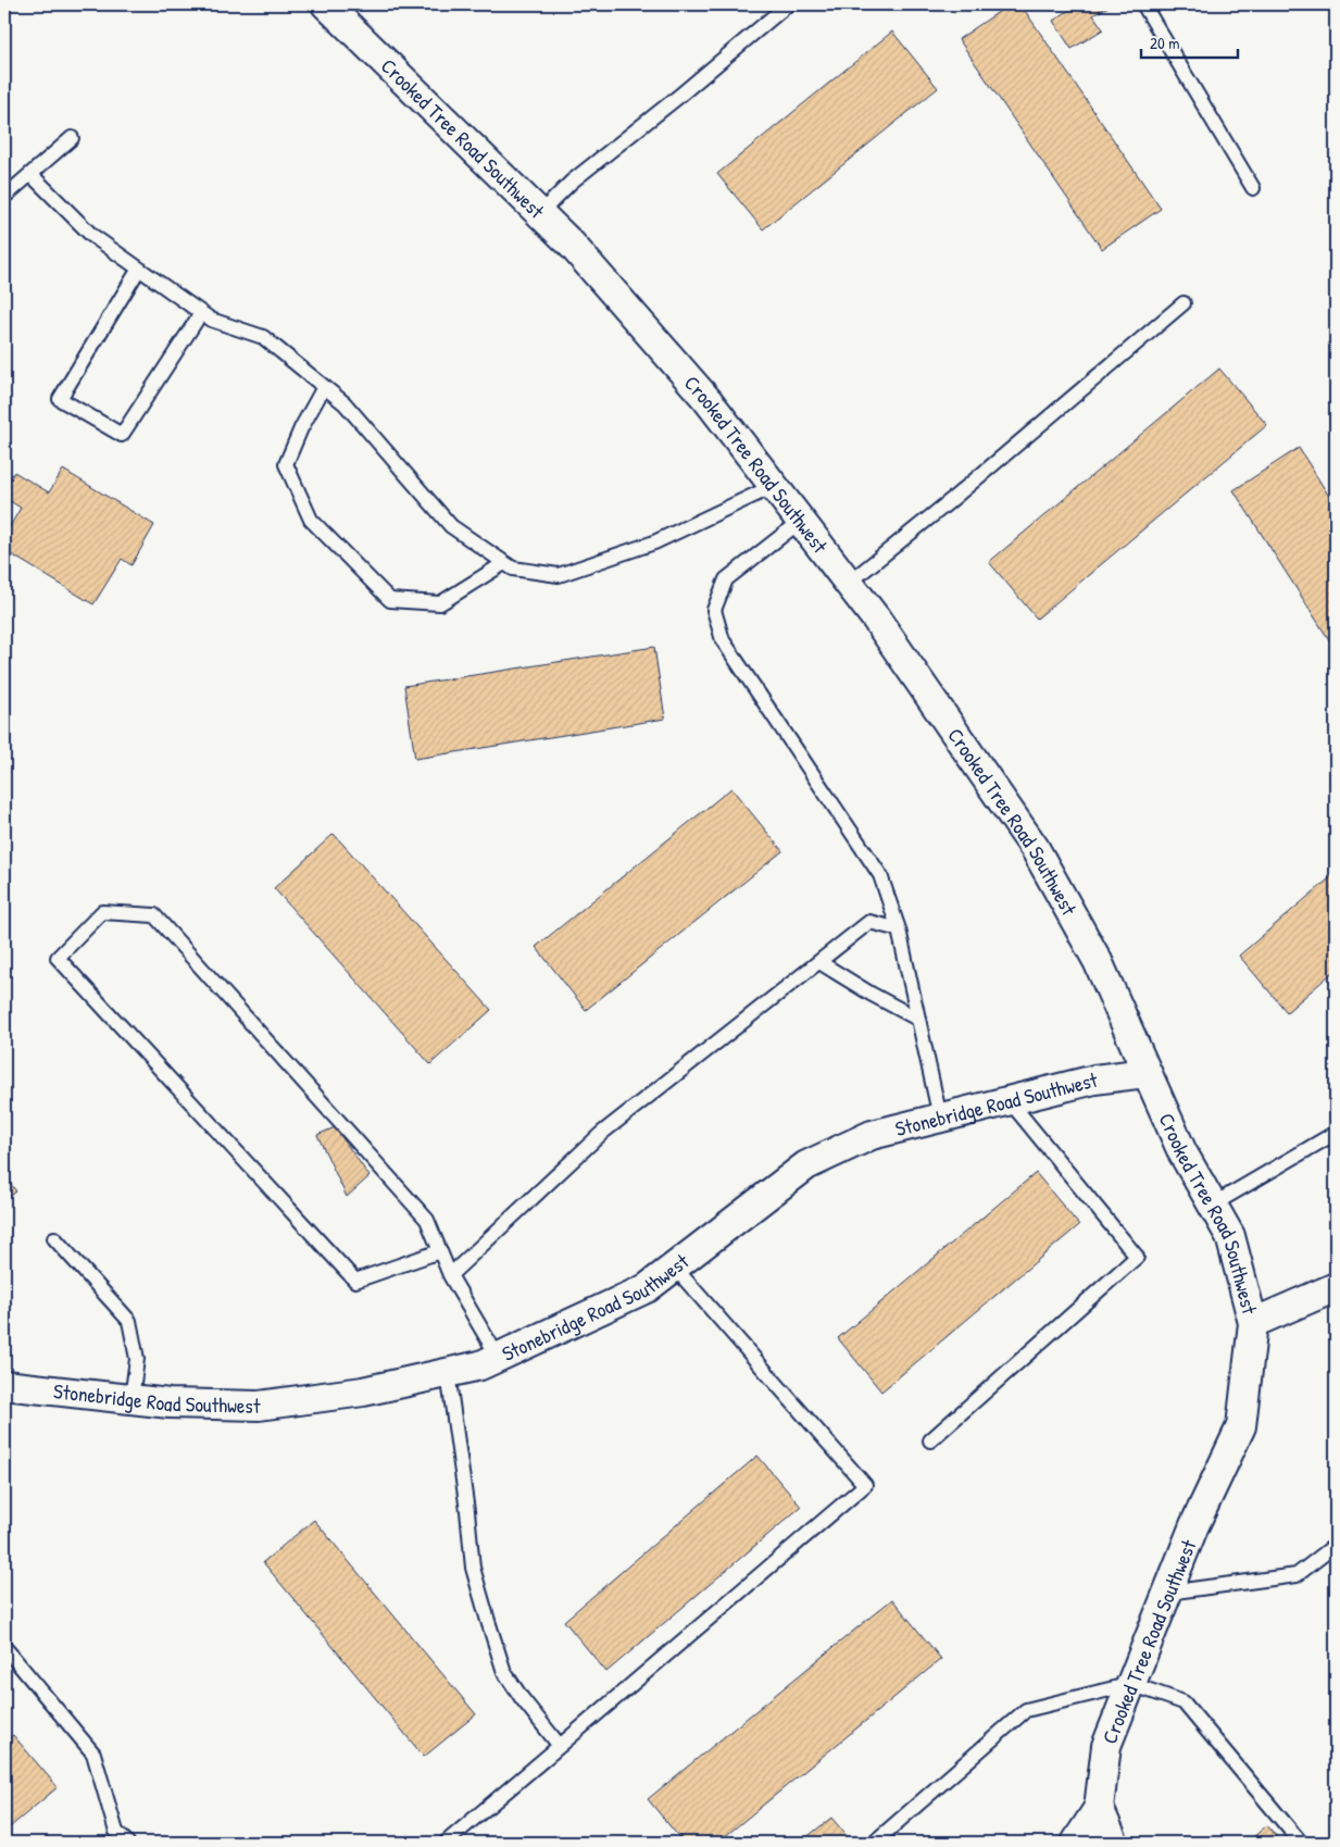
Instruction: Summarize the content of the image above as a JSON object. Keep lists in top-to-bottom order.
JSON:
{
  "streets": {
    "street": ["Crooked Tree Road Southwest", "Stonebridge Road Southwest"]
  },
  "crossings": [
    ["Crooked Tree Road Southwest", "Stonebridge Road Southwest"]
  ],
  "scale_bar": "20 m"
}
